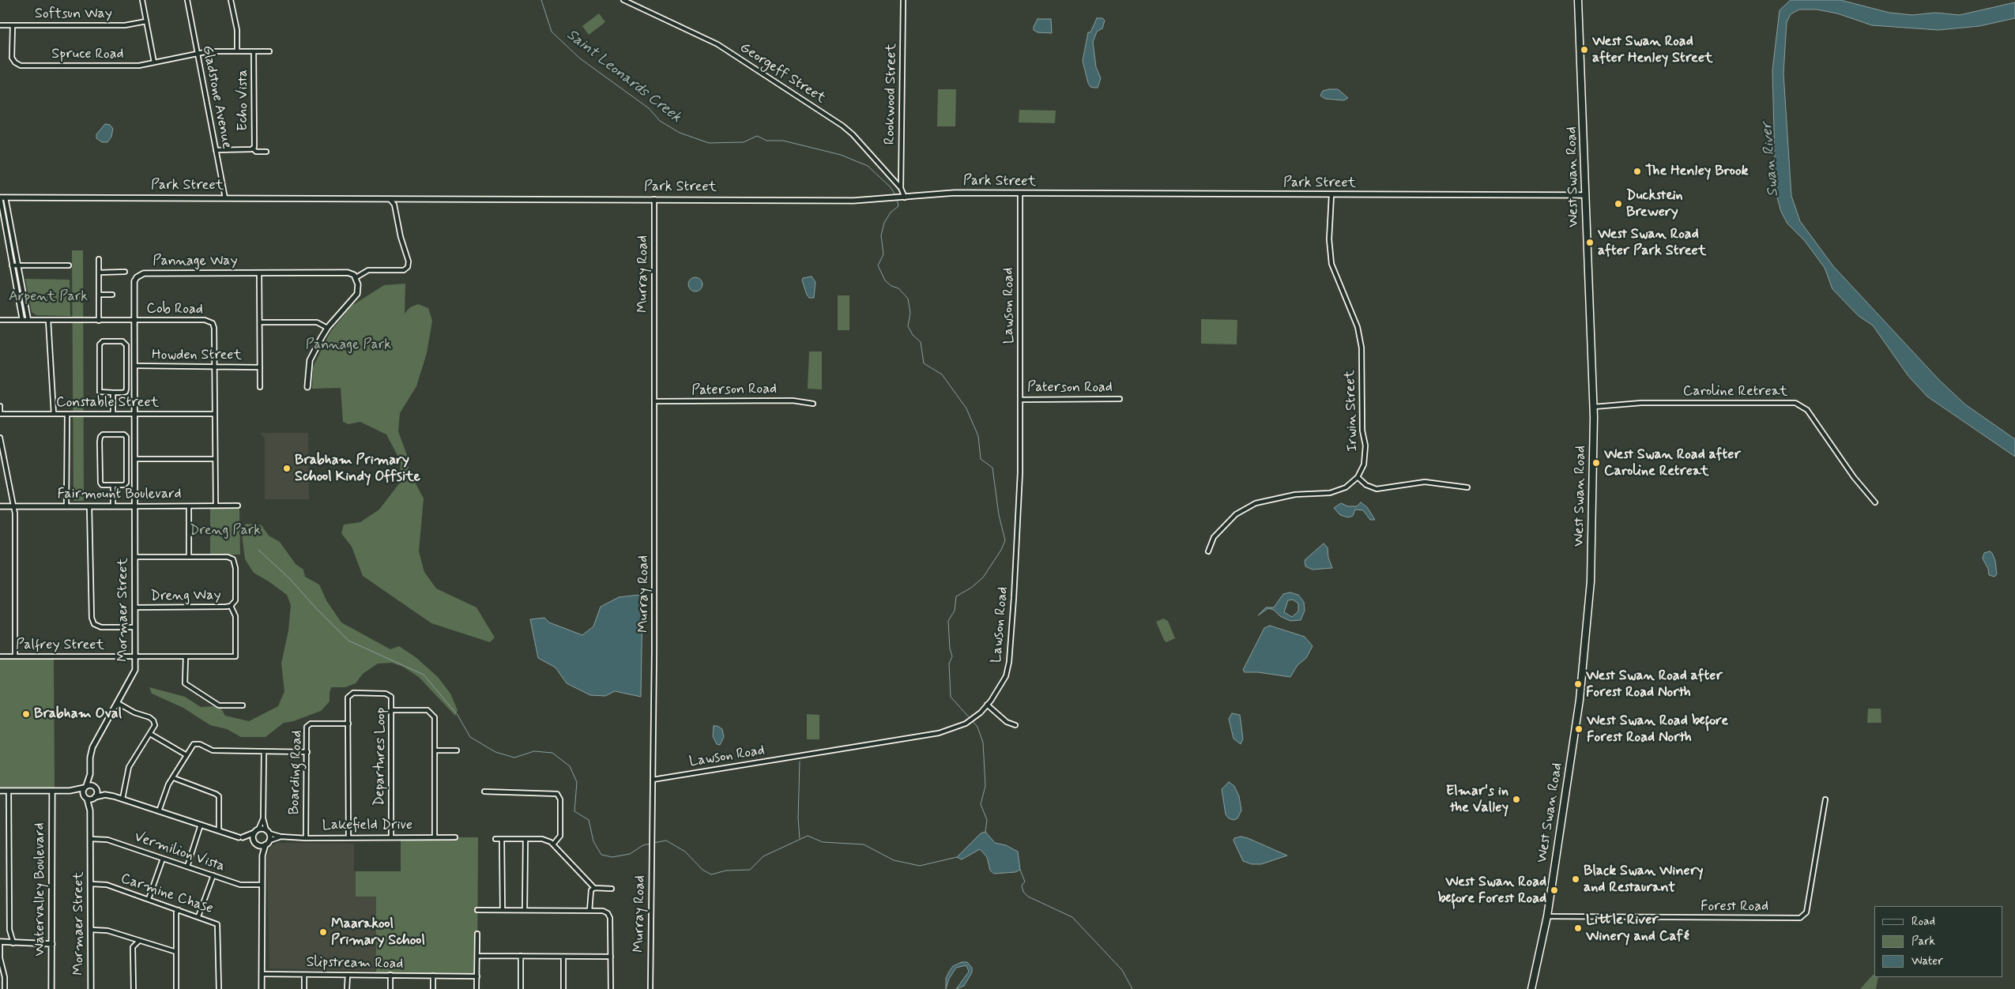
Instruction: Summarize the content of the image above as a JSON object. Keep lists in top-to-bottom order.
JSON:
{
  "streets": {
    "main road": ["West Swan Road"],
    "street": [
      "Softsun Way",
      "Spruce Road",
      "Georgeff Street",
      "Rookwood Street",
      "Gladstone Avenue",
      "Echo Vista",
      "Park Street",
      "Pannage Way",
      "Murray Road",
      "Lawson Road",
      "Cob Road",
      "Howden Street",
      "Paterson Road",
      "Caroline Retreat",
      "Constable Street",
      "Irwin Street",
      "Fairmount Boulevard",
      "Dreng Way",
      "Mormaer Street",
      "Palfrey Street",
      "Departures Loop",
      "Boarding Road",
      "Lakefield Drive",
      "Vermilion Vista",
      "Watervalley Boulevard",
      "Carmine Chase",
      "Forest Road",
      "Slipstream Road"
    ]
  },
  "crossings": [
    ["Softsun Way", "Spruce Road"],
    ["Spruce Road", "Gladstone Avenue"],
    ["Spruce Road", "Echo Vista"],
    ["Georgeff Street", "Rookwood Street"],
    ["Georgeff Street", "Park Street"],
    ["Gladstone Avenue", "Echo Vista"],
    ["Gladstone Avenue", "Park Street"],
    ["West Swan Road", "Park Street"],
    ["West Swan Road", "Caroline Retreat"],
    ["West Swan Road", "Forest Road"],
    ["Park Street", "Murray Road"],
    ["Park Street", "Lawson Road"],
    ["Park Street", "Irwin Street"],
    ["Pannage Way", "Cob Road"],
    ["Pannage Way", "Howden Street"],
    ["Pannage Way", "Constable Street"],
    ["Pannage Way", "Fairmount Boulevard"],
    ["Pannage Way", "Mormaer Street"],
    ["Murray Road", "Lawson Road"],
    ["Murray Road", "Paterson Road"],
    ["Lawson Road", "Paterson Road"],
    ["Cob Road", "Howden Street"],
    ["Cob Road", "Constable Street"],
    ["Cob Road", "Fairmount Boulevard"],
    ["Fairmount Boulevard", "Mormaer Street"],
    ["Dreng Way", "Mormaer Street"],
    ["Dreng Way", "Palfrey Street"],
    ["Mormaer Street", "Palfrey Street"],
    ["Mormaer Street", "Vermilion Vista"],
    ["Mormaer Street", "Carmine Chase"],
    ["Departures Loop", "Boarding Road"],
    ["Departures Loop", "Lakefield Drive"],
    ["Boarding Road", "Lakefield Drive"]
  ],
  "water": ["Saint Leonards Creek", "Swan River"],
  "parks": ["Arpent Park", "Pannage Park", "Dreng Park"],
  "places": [
    "West Swan Road after Henley Street",
    "The Henley Brook",
    "Duckstein Brewery",
    "West Swan Road after Park Street",
    "West Swan Road after Caroline Retreat",
    "Brabham Primary School Kindy Offsite",
    "West Swan Road after Forest Road North",
    "Brabham Oval",
    "West Swan Road before Forest Road North",
    "Elmar's in the Valley",
    "Black Swan Winery and Restaurant",
    "West Swan Road before Forest Road",
    "Little River Winery and Café",
    "Maarakool Primary School"
  ],
  "legend": ["Road", "Park", "Water"]
}
